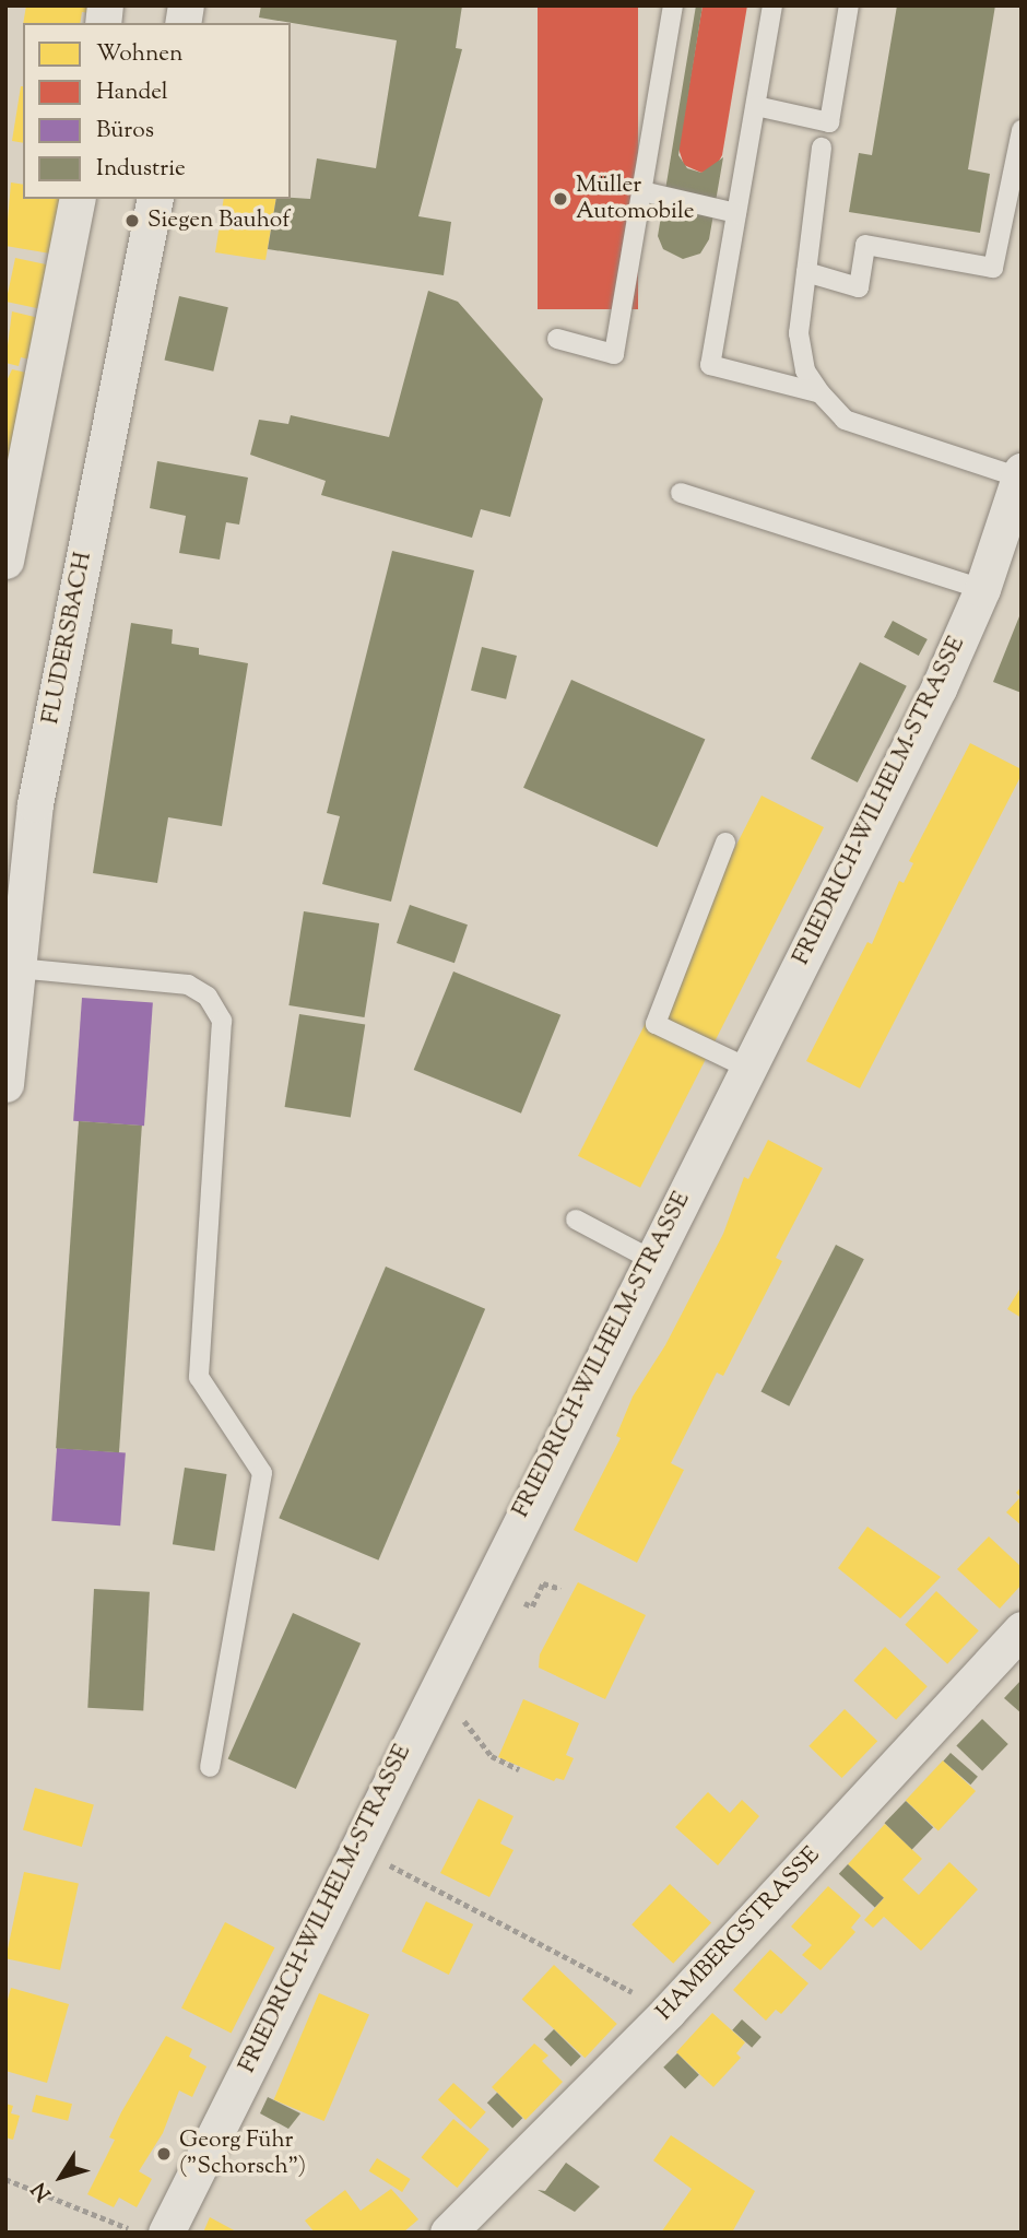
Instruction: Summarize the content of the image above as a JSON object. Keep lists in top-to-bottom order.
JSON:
{
  "streets": {
    "street": ["FLUDERSBACH", "FRIEDRICH-WILHELM-STRASSE", "HAMBERGSTRASSE"]
  },
  "places": ["Müller Automobile", "Siegen Bauhof", "Georg Führ (\"Schorsch\")"],
  "legend": [
    "Wohnen",
    "Handel",
    "Büros",
    "Industrie"
  ],
  "north": "bottom left"
}
